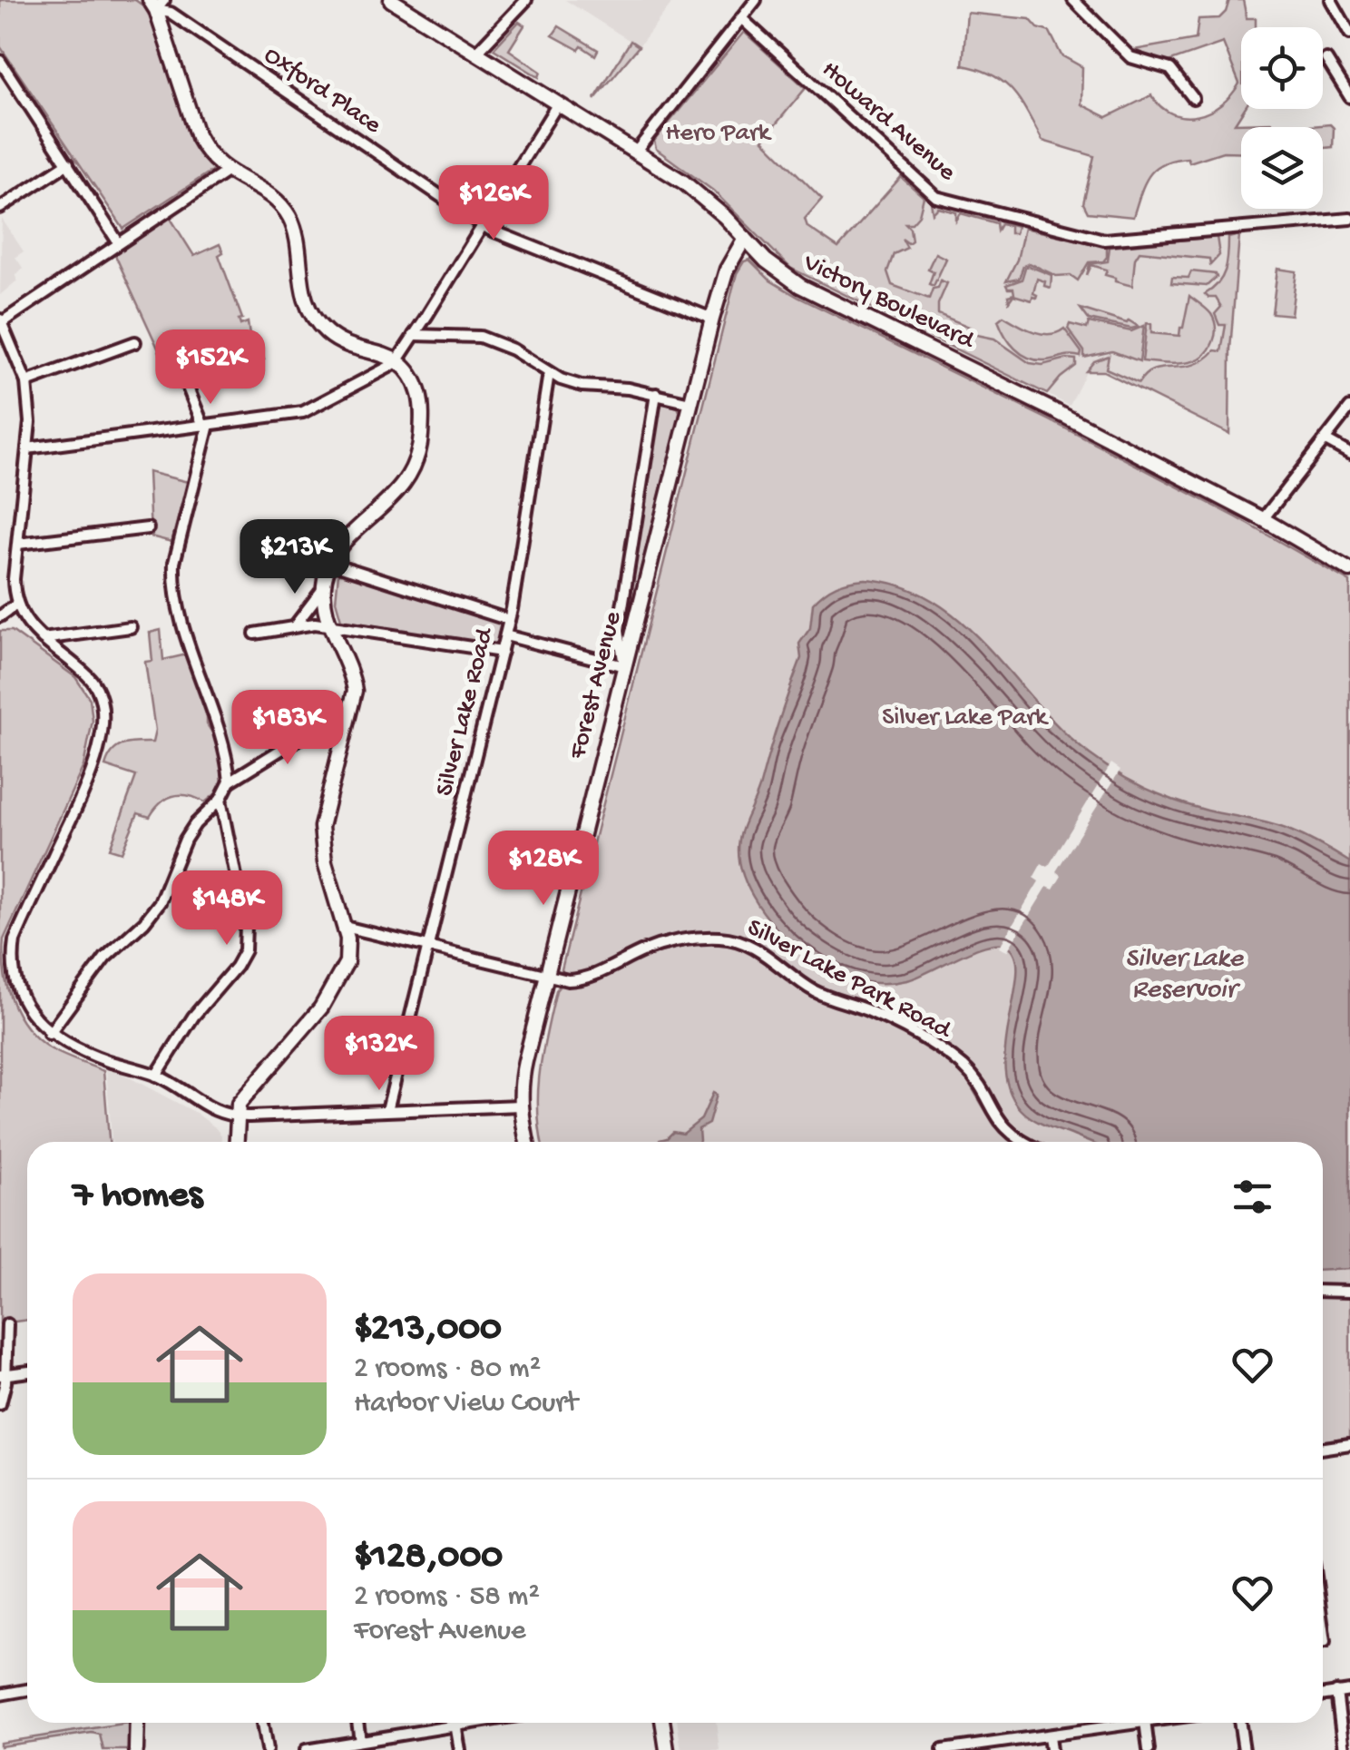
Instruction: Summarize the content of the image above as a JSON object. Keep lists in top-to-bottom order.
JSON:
{
  "streets": {
    "main road": ["Victory Boulevard", "Forest Avenue"],
    "street": [
      "Oxford Place",
      "Howard Avenue",
      "Silver Lake Road",
      "Silver Lake Park Road"
    ]
  },
  "crossings": [
    ["Oxford Place", "Forest Avenue"],
    ["Victory Boulevard", "Forest Avenue"],
    ["Forest Avenue", "Silver Lake Park Road"],
    ["Silver Lake Road", "Silver Lake Park Road"]
  ],
  "water": ["Silver Lake Reservoir"],
  "parks": ["Hero Park", "Silver Lake Park"],
  "page": {
    "price": [
      "$126K",
      "$152K",
      "$213K",
      "$183K",
      "$128K",
      "$148K",
      "$132K"
    ],
    "heading": "7 homes",
    "list": [
      {
        "name": "$213,000",
        "note": "2 rooms · 80 m² · Harbor View Court"
      },
      {
        "name": "$128,000",
        "note": "2 rooms · 58 m² · Forest Avenue"
      }
    ]
  }
}
